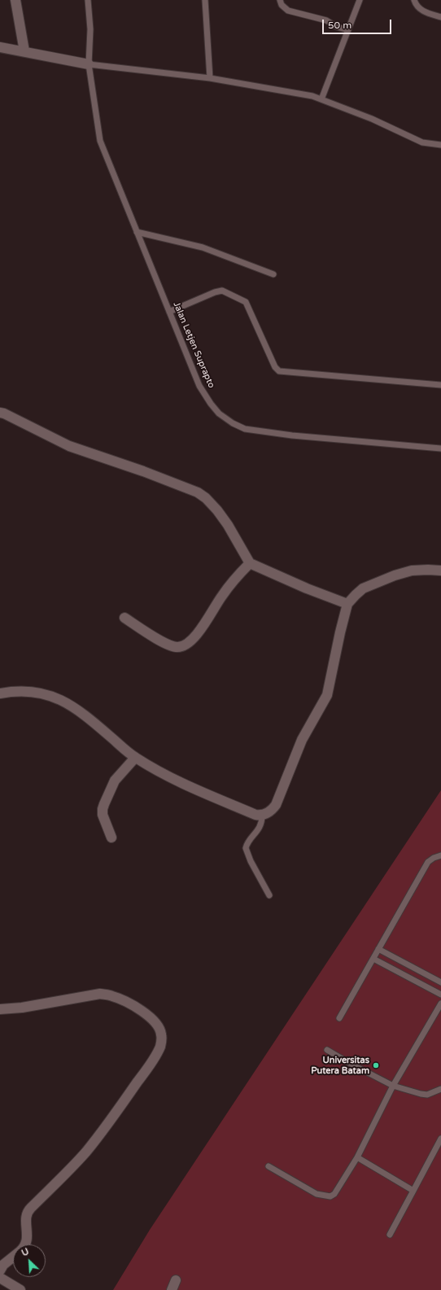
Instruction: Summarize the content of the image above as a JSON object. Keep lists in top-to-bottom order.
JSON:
{
  "streets": {
    "lane": ["Jalan Letjen Suprapto"]
  },
  "places": ["Universitas Putera Batam"],
  "scale_bar": "50 m",
  "north": "top left"
}
